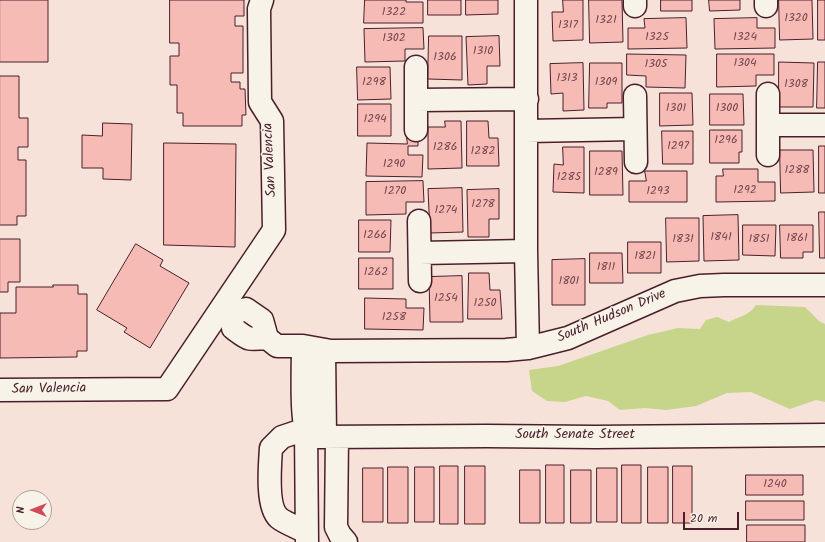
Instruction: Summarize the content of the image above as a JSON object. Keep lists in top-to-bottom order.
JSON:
{
  "streets": {
    "street": ["San Valencia", "South Hudson Drive", "South Senate Street"]
  },
  "house_numbers": [
    "1322",
    "1320",
    "1321",
    "1317",
    "1325",
    "1324",
    "1302",
    "1310",
    "1306",
    "1304",
    "1305",
    "1313",
    "1298",
    "1309",
    "1308",
    "1301",
    "1300",
    "1294",
    "1296",
    "1297",
    "1286",
    "1282",
    "1290",
    "1288",
    "1289",
    "1285",
    "1292",
    "1270",
    "1293",
    "1278",
    "1274",
    "1266",
    "1841",
    "1861",
    "1831",
    "1851",
    "1821",
    "1811",
    "1262",
    "1801",
    "1254",
    "1250",
    "1258",
    "1240"
  ],
  "scale_bar": "20 m",
  "north": "left"
}
